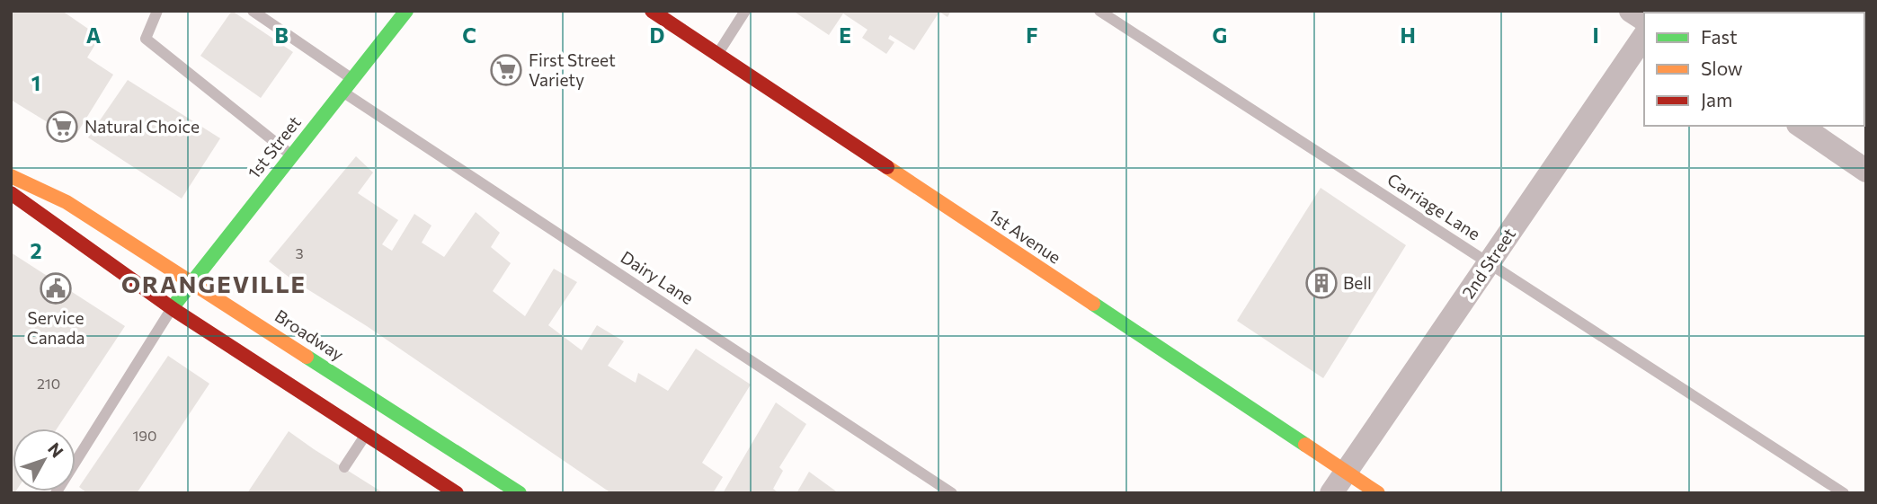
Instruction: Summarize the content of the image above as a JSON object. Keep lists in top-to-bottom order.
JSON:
{
  "streets": {
    "main road": ["1st Street", "1st Avenue", "Broadway"],
    "street": ["2nd Street"],
    "lane": ["Carriage Lane", "Dairy Lane"]
  },
  "crossings": [
    ["1st Street", "Dairy Lane"],
    ["1st Street", "Broadway"],
    ["Carriage Lane", "2nd Street"],
    ["1st Avenue", "2nd Street"]
  ],
  "districts": ["ORANGEVILLE"],
  "places": {
    "supermarket": ["First Street Variety", "Natural Choice"],
    "building": ["Bell"],
    "public building": ["Service Canada"]
  },
  "house_numbers": ["3", "210", "190"],
  "legend": ["Fast", "Slow", "Jam"],
  "north": "top right",
  "grid": {
    "columns": [
      "A",
      "B",
      "C",
      "D",
      "E",
      "F",
      "G",
      "H",
      "I"
    ],
    "rows": ["1", "2"]
  }
}
